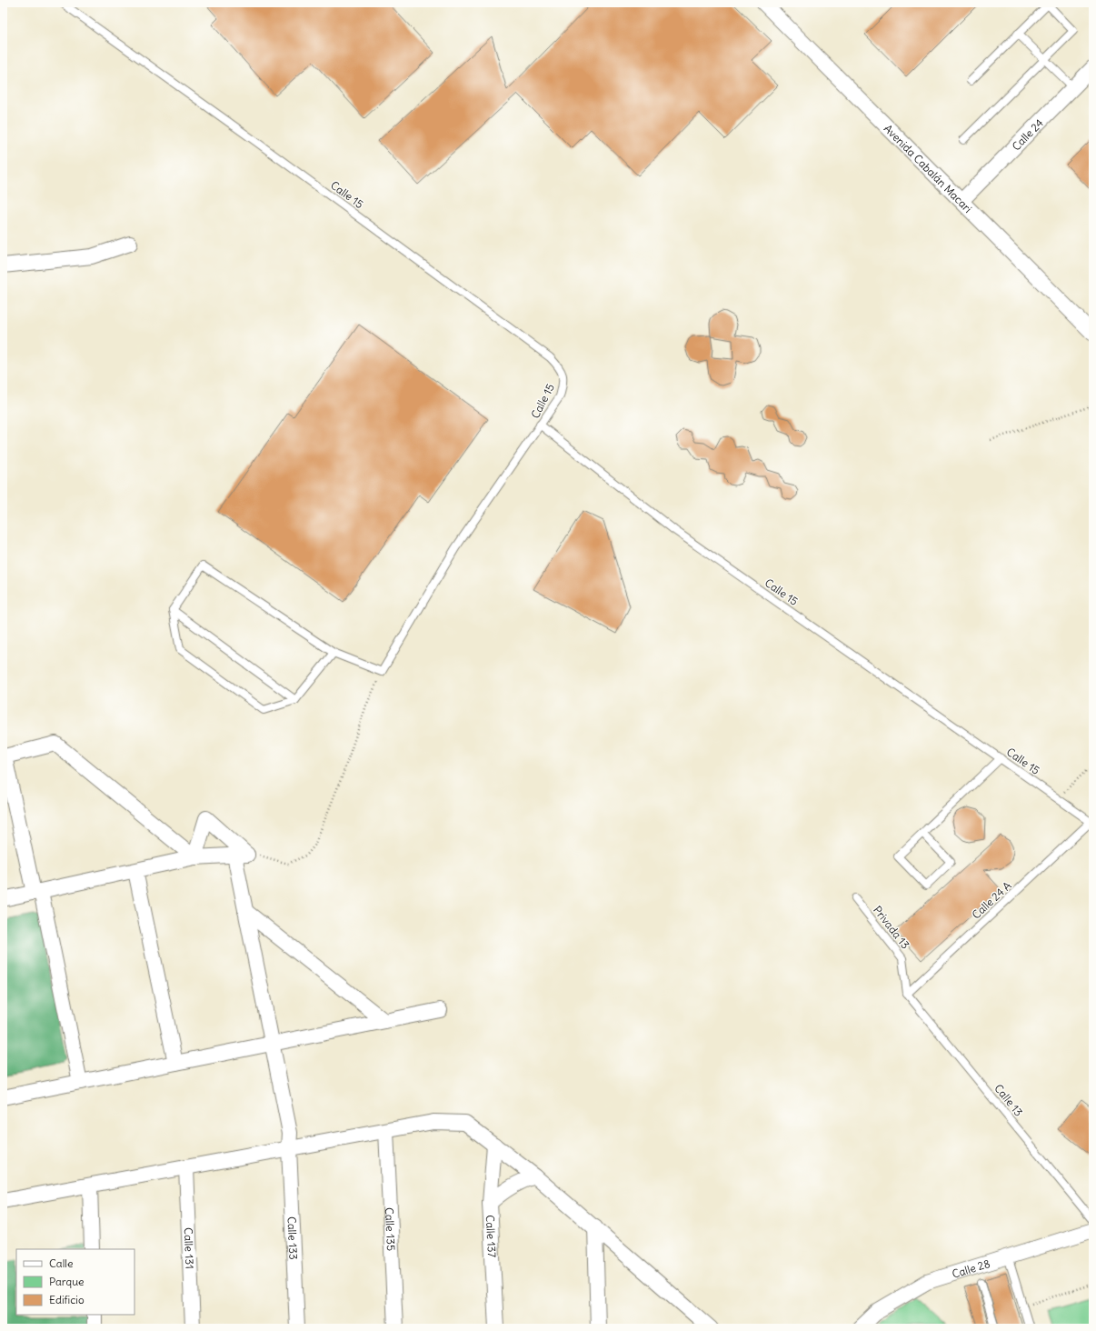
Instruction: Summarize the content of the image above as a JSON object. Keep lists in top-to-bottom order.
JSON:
{
  "streets": {
    "street": [
      "Calle 24",
      "Avenida Cabalán Macari",
      "Calle 135",
      "Calle 137",
      "Calle 133",
      "Calle 131",
      "Calle 28"
    ],
    "lane": [
      "Calle 15",
      "Calle 24 A",
      "Privada 13",
      "Calle 13"
    ]
  },
  "crossings": [
    ["Calle 24", "Avenida Cabalán Macari"],
    ["Calle 15", "Calle 24 A"],
    ["Calle 24 A", "Privada 13"],
    ["Calle 24 A", "Calle 13"],
    ["Privada 13", "Calle 13"]
  ],
  "legend": ["Calle", "Parque", "Edificio"]
}
